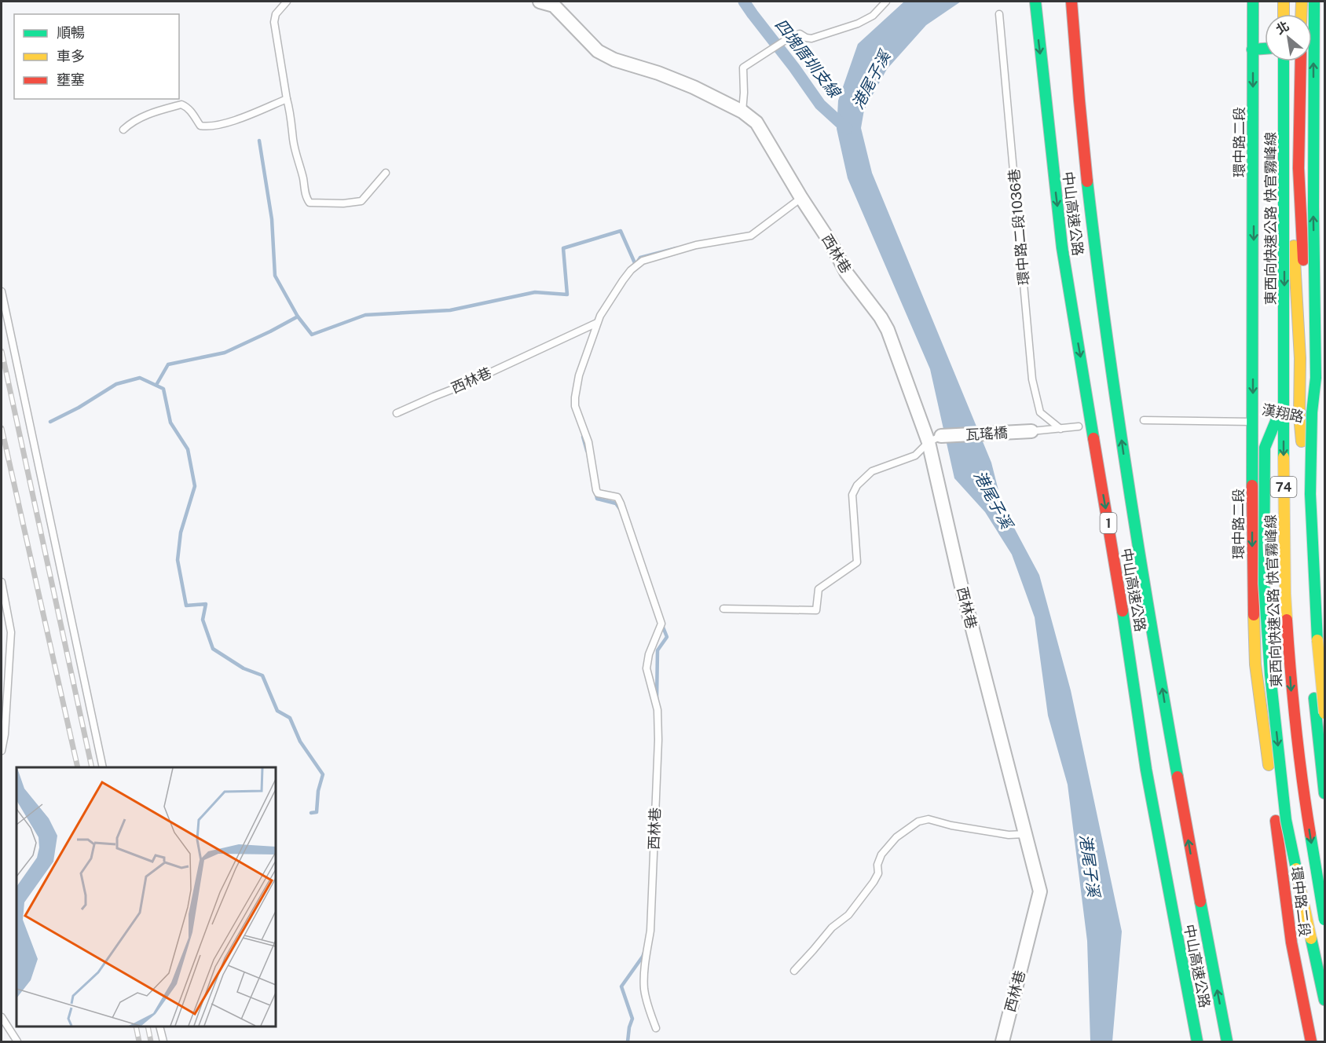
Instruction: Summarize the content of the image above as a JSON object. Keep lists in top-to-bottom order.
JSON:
{
  "streets": {
    "main road": [
      "環中路二段",
      "中山高速公路",
      "東西向快速公路 快官霧峰線",
      "漢翔路",
      "74",
      "1"
    ],
    "street": ["西林巷", "瓦瑤橋"],
    "lane": ["環中路二段1036巷"]
  },
  "crossings": [
    ["環中路二段", "漢翔路"]
  ],
  "water": ["四塊厝圳支線", "港尾子溪"],
  "legend": ["順暢", "車多", "壅塞"],
  "north": "top left"
}
